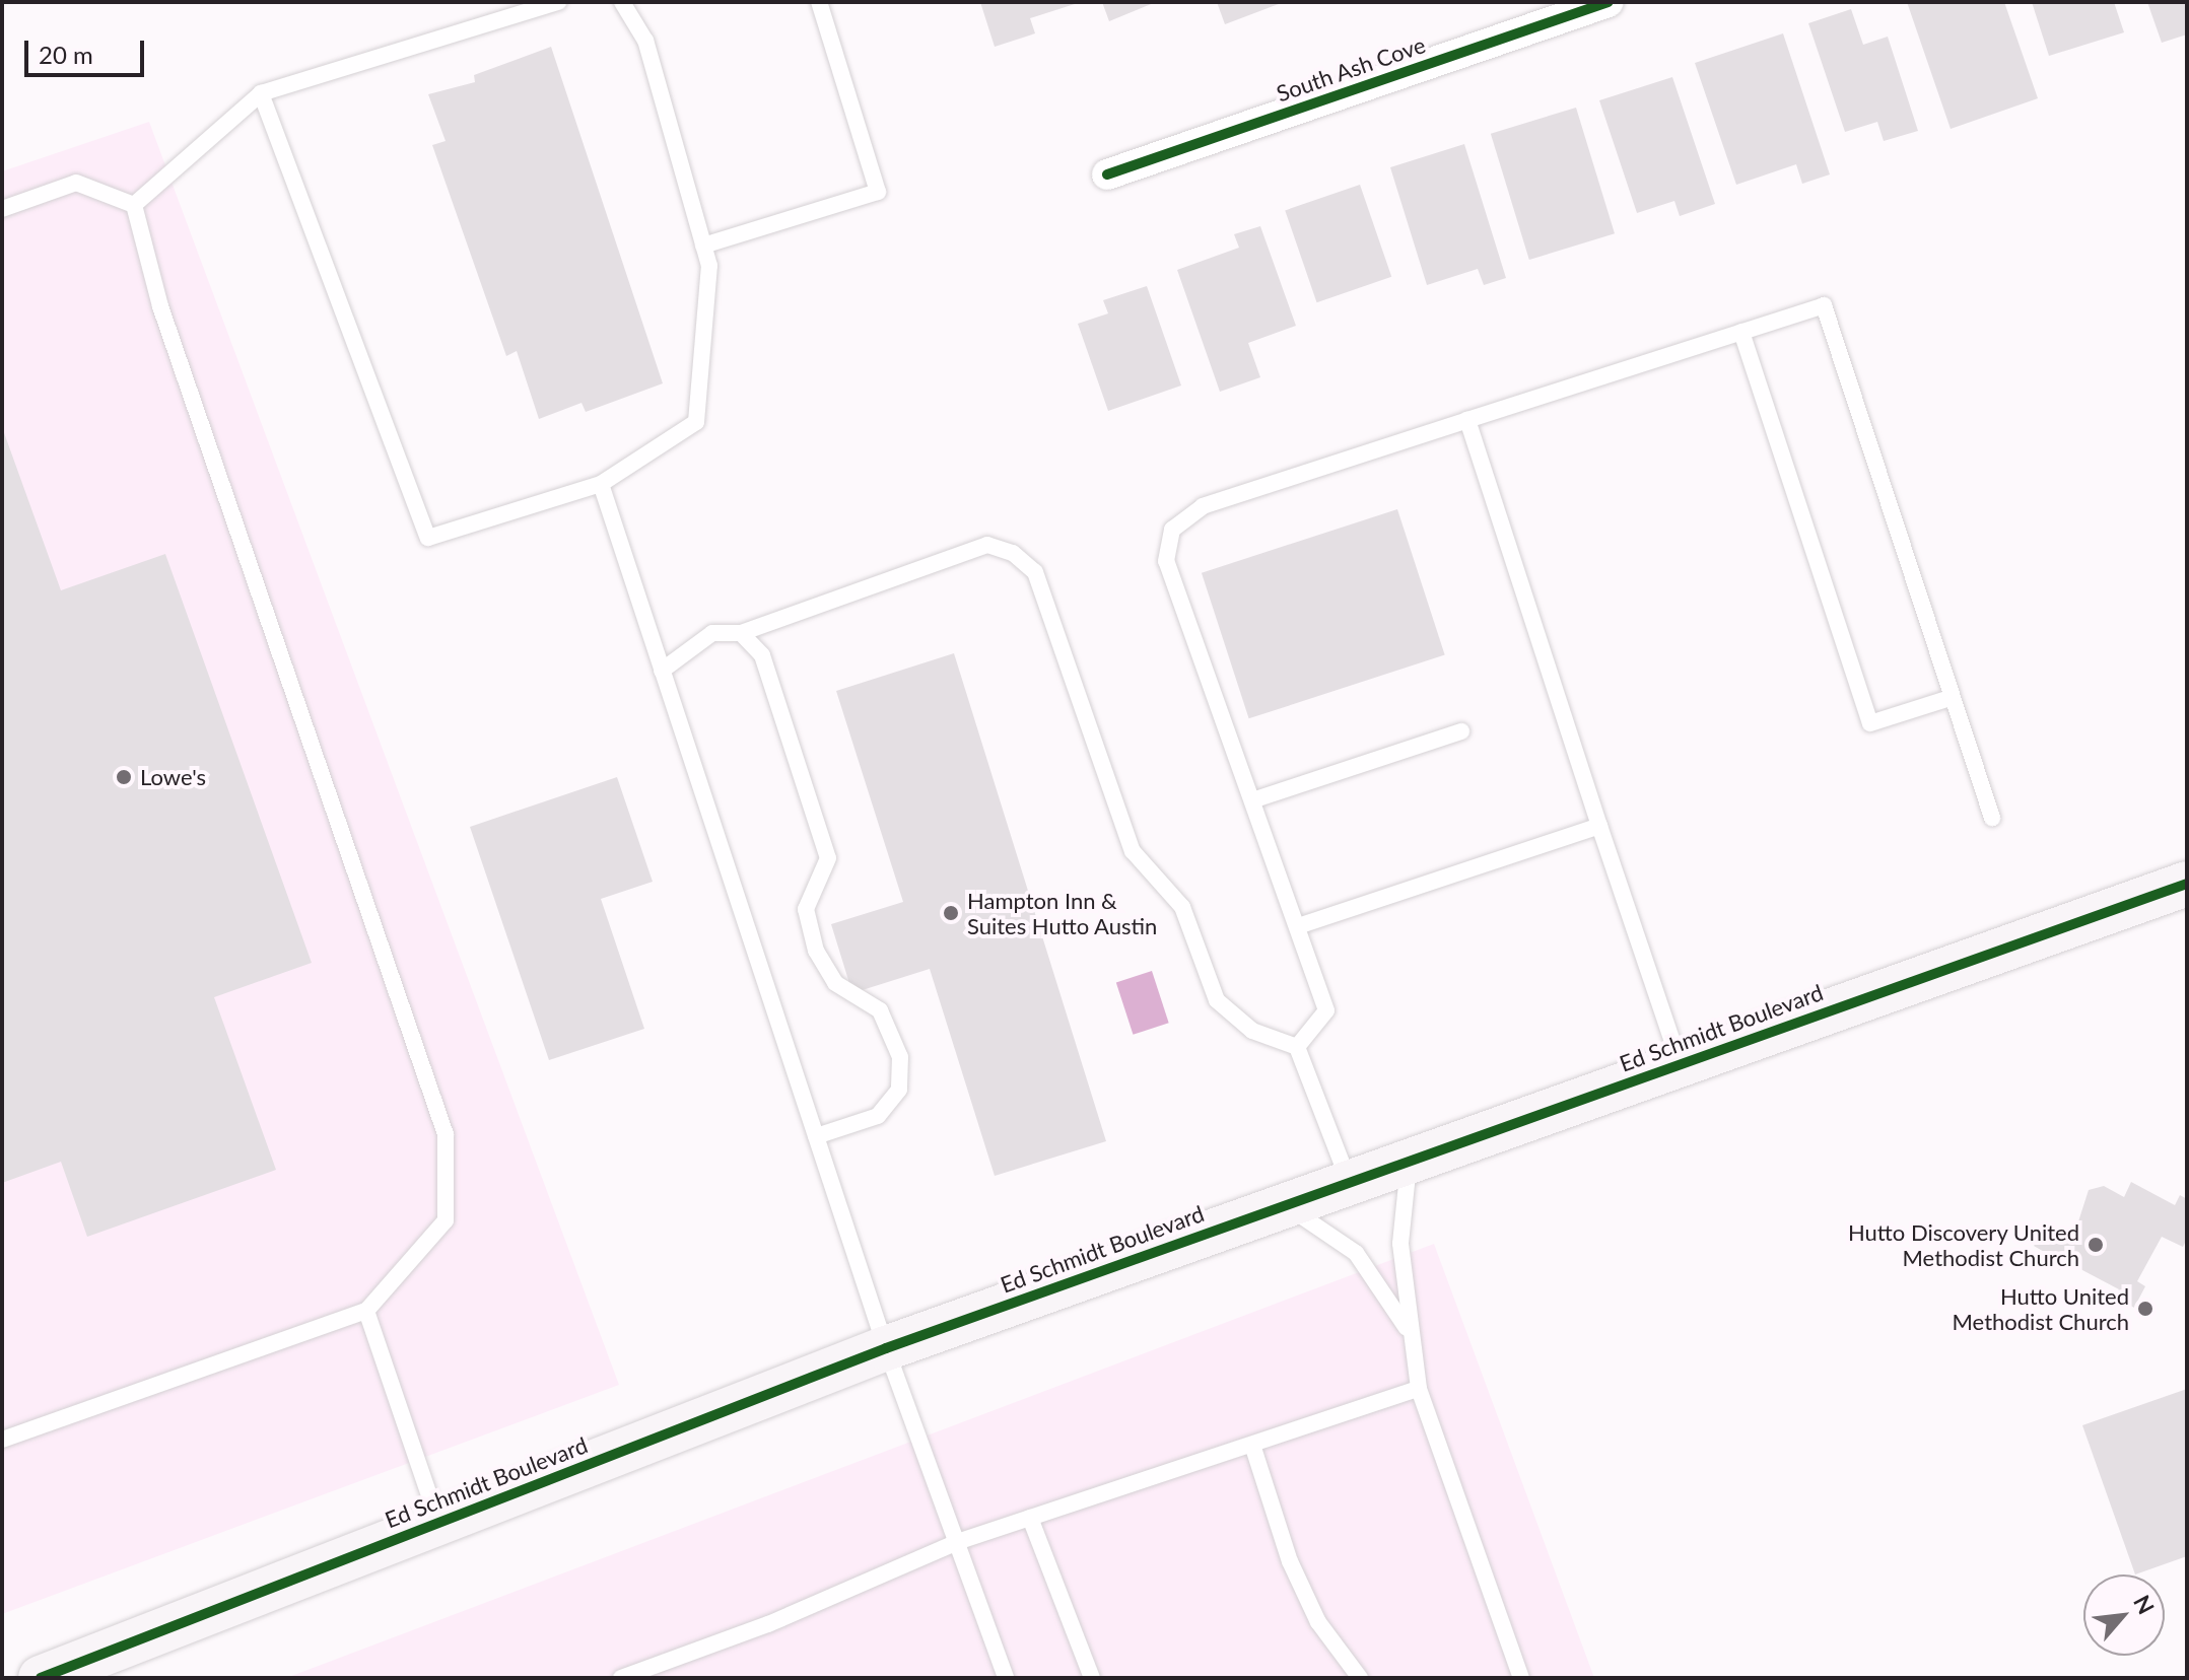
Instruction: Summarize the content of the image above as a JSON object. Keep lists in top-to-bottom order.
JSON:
{
  "streets": {
    "street": ["South Ash Cove", "Ed Schmidt Boulevard"]
  },
  "places": [
    "Lowe's",
    "Hampton Inn & Suites Hutto Austin",
    "Hutto Discovery United Methodist Church",
    "Hutto United Methodist Church"
  ],
  "scale_bar": "20 m",
  "north": "top right"
}
